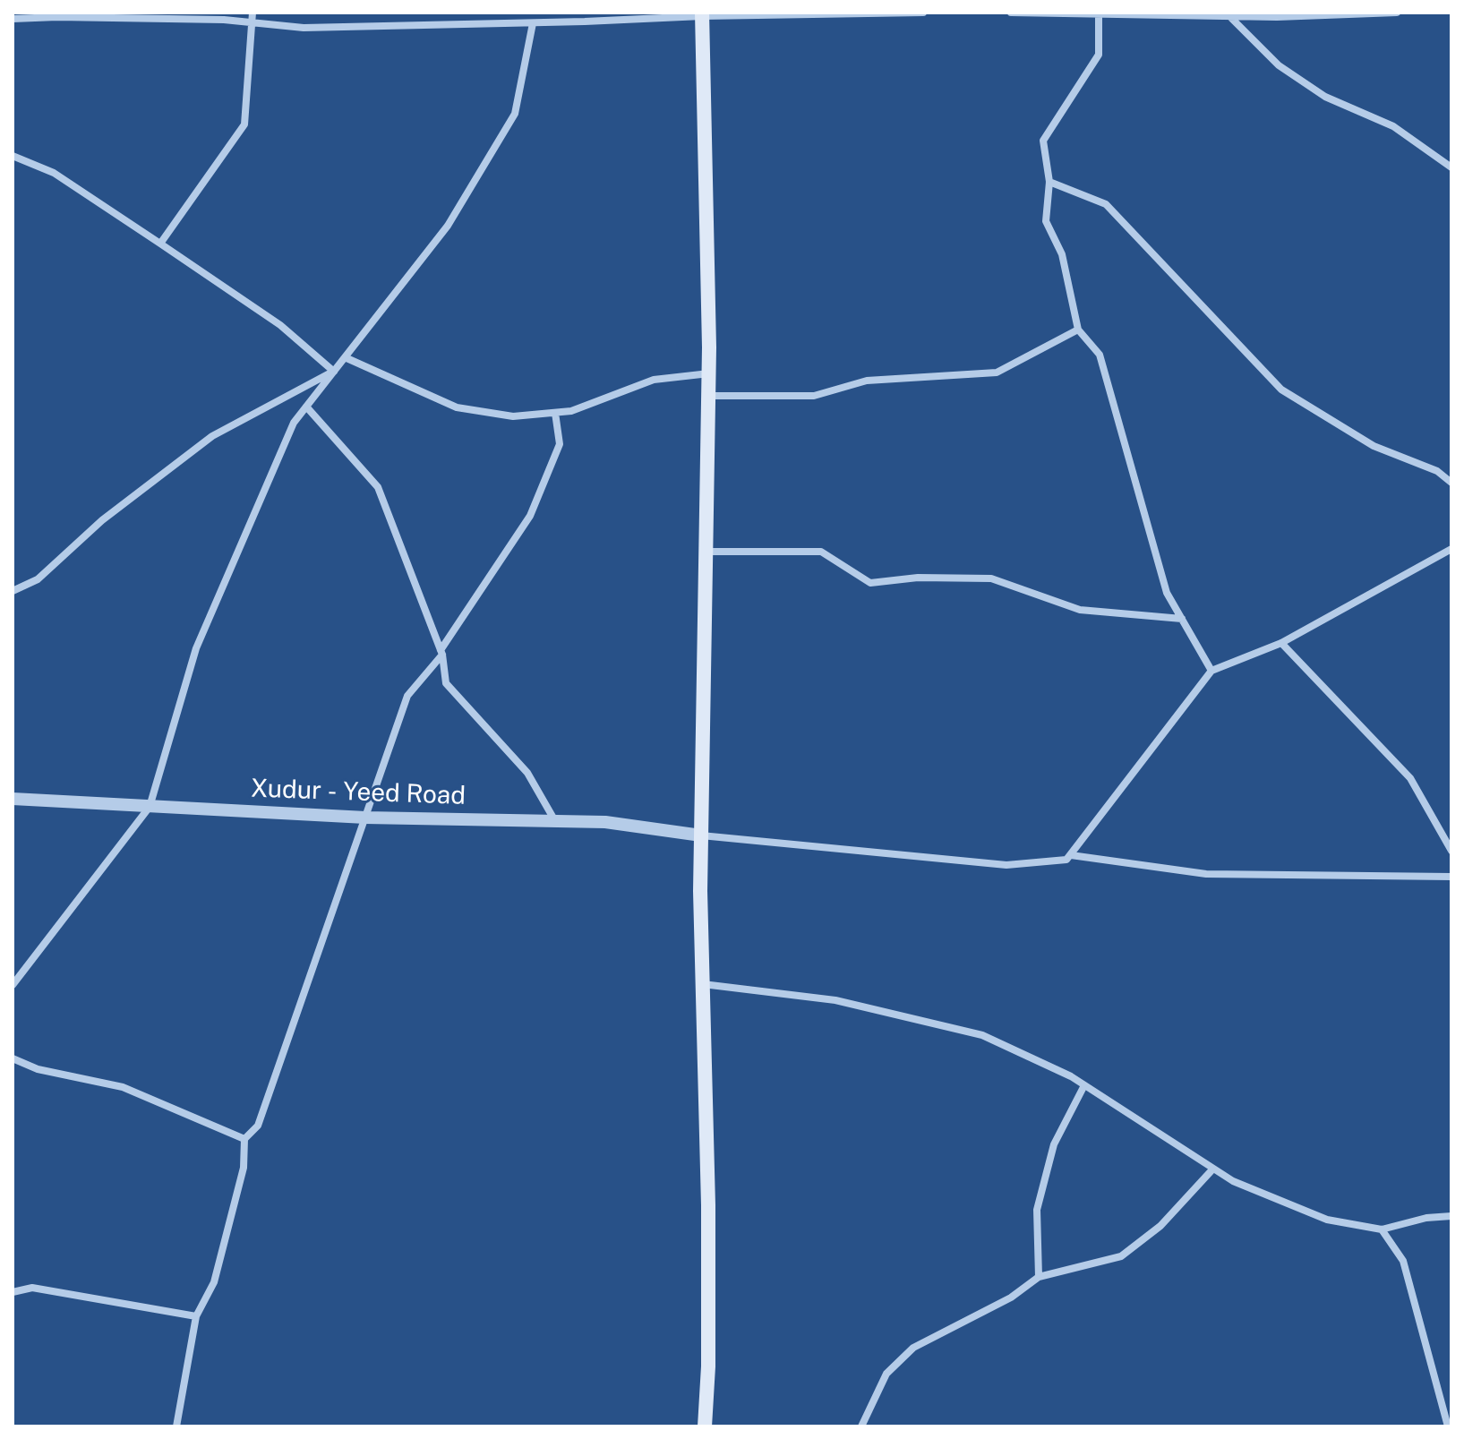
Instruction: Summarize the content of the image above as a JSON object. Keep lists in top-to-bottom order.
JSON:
{
  "streets": {
    "street": ["Xudur - Yeed Road"]
  }
}
